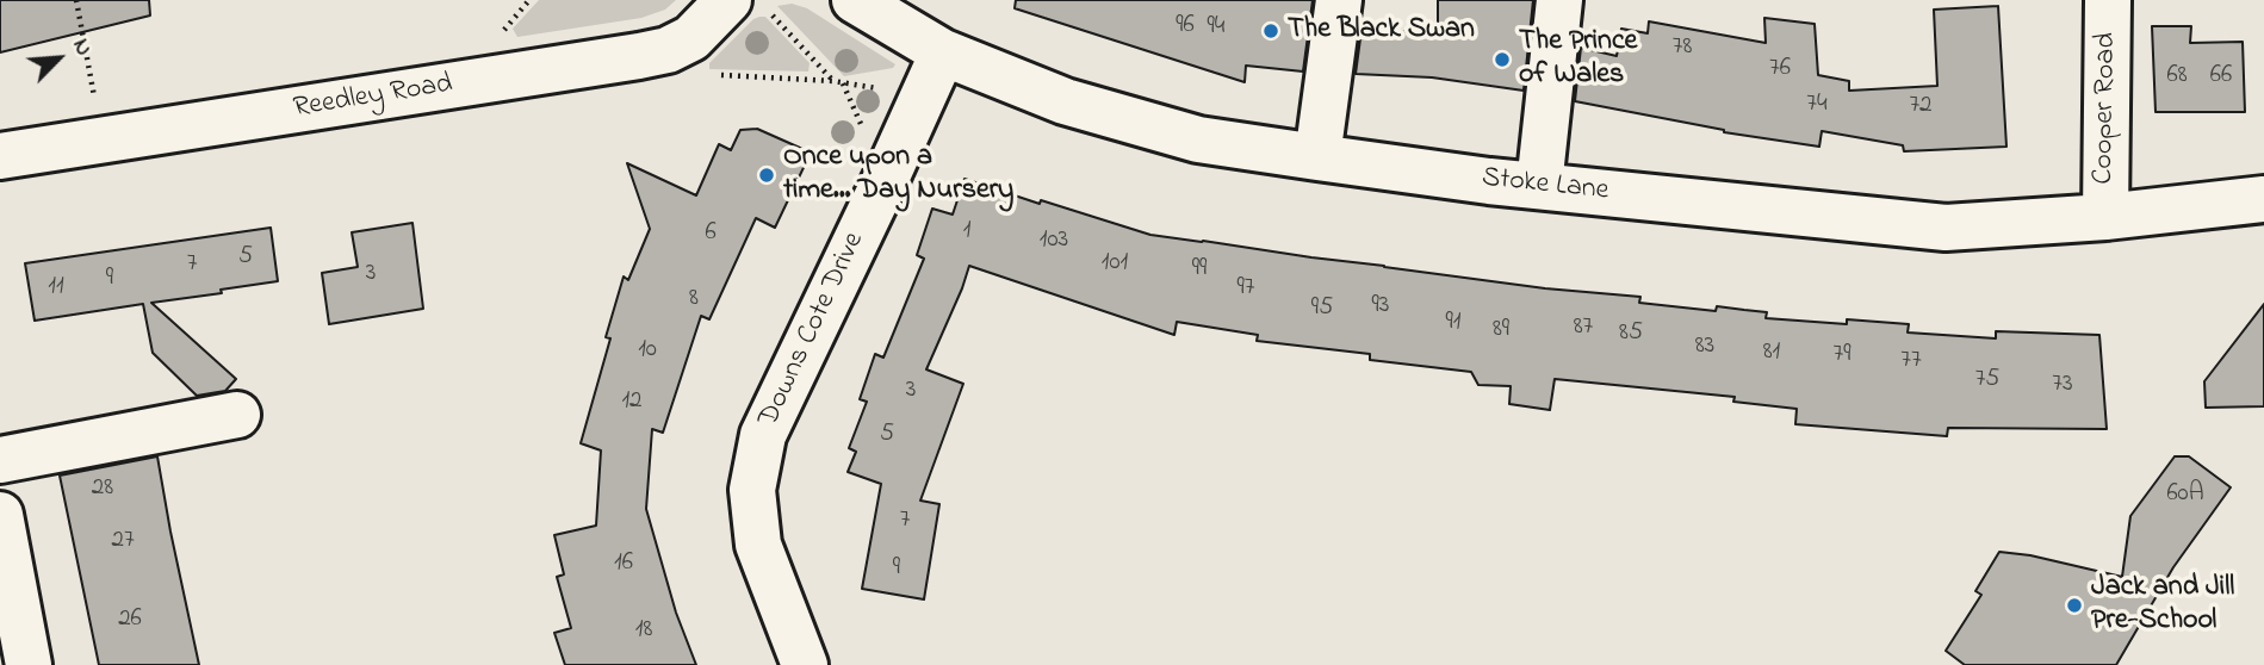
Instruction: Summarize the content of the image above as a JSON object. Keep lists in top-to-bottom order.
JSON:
{
  "streets": {
    "street": [
      "Reedley Road",
      "Cooper Road",
      "Stoke Lane",
      "Downs Cote Drive"
    ]
  },
  "crossings": [
    ["Cooper Road", "Stoke Lane"],
    ["Stoke Lane", "Downs Cote Drive"]
  ],
  "places": [
    "The Black Swan",
    "The Prince of Wales",
    "Once upon a time... Day Nursery",
    "Jack and Jill Pre-School"
  ],
  "house_numbers": [
    "96",
    "94",
    "78",
    "76",
    "68",
    "66",
    "74",
    "72",
    "1",
    "6",
    "103",
    "5",
    "101",
    "7",
    "99",
    "3",
    "9",
    "11",
    "97",
    "8",
    "93",
    "95",
    "91",
    "87",
    "89",
    "85",
    "83",
    "10",
    "81",
    "79",
    "77",
    "75",
    "73",
    "3",
    "12",
    "5",
    "28",
    "60A",
    "7",
    "27",
    "16",
    "9",
    "26",
    "18"
  ],
  "north": "top right"
}
